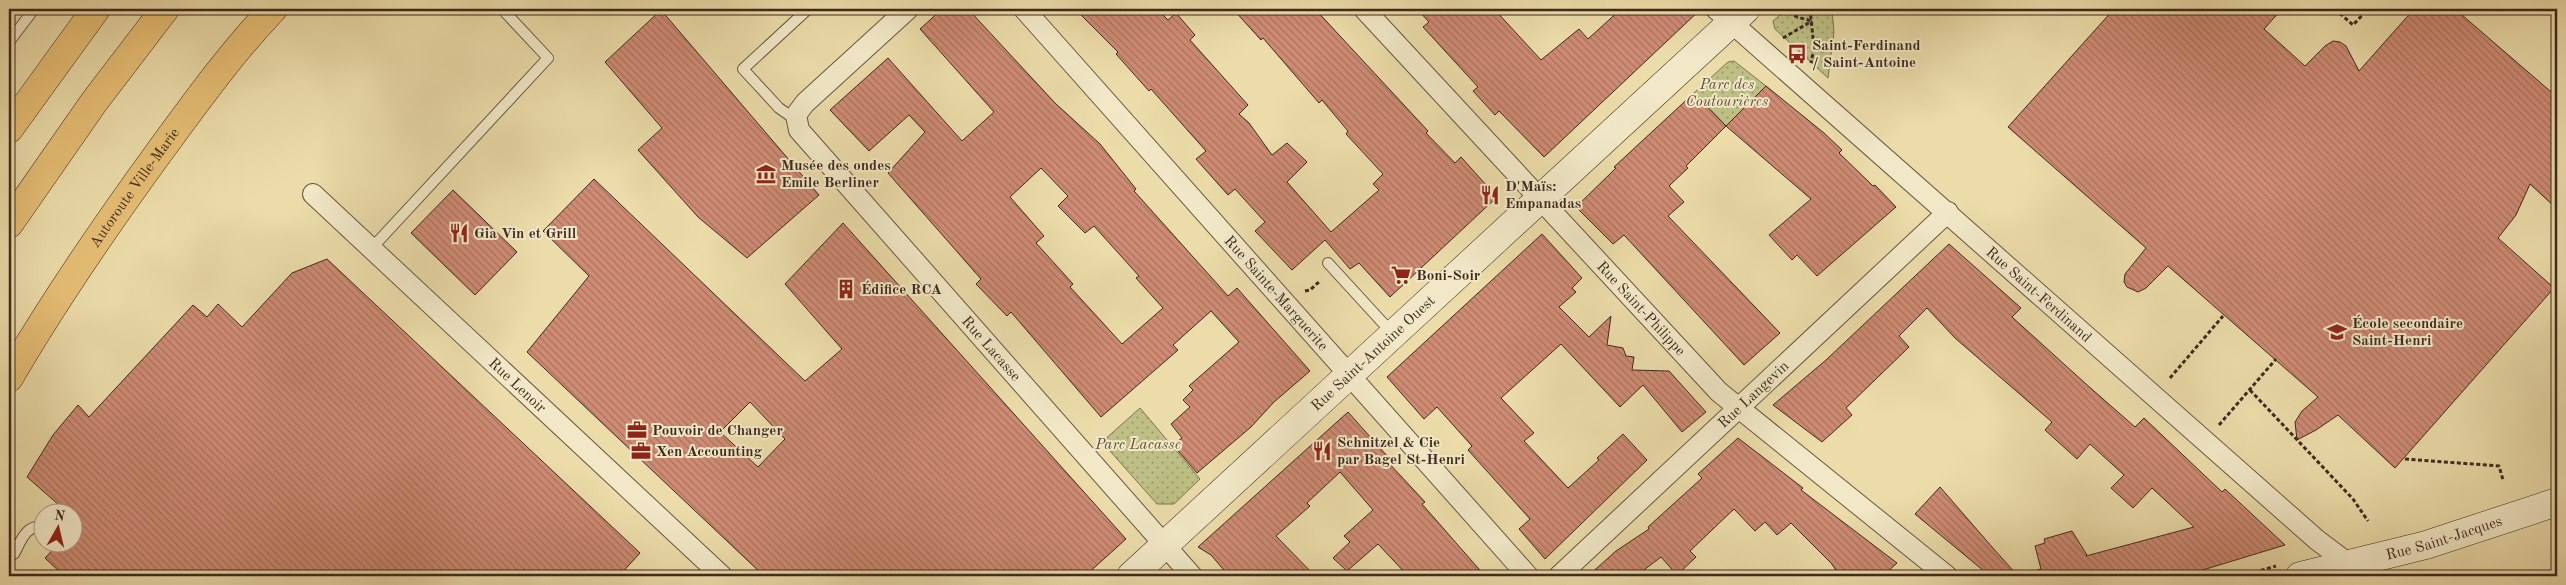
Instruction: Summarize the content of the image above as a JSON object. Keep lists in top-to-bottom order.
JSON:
{
  "streets": {
    "highway": ["Autoroute Ville-Marie"],
    "main road": ["Rue Saint-Antoine Ouest", "Rue Saint-Jacques"],
    "street": [
      "Rue Sainte-Marguerite",
      "Rue Saint-Ferdinand",
      "Rue Saint-Philippe",
      "Rue Lacasse",
      "Rue Lenoir",
      "Rue Langevin"
    ]
  },
  "crossings": [
    ["Rue Sainte-Marguerite", "Rue Saint-Antoine Ouest"],
    ["Rue Saint-Ferdinand", "Rue Saint-Antoine Ouest"],
    ["Rue Saint-Ferdinand", "Rue Langevin"],
    ["Rue Saint-Ferdinand", "Rue Saint-Jacques"],
    ["Rue Saint-Philippe", "Rue Saint-Antoine Ouest"],
    ["Rue Saint-Philippe", "Rue Langevin"],
    ["Rue Lacasse", "Rue Saint-Antoine Ouest"]
  ],
  "parks": ["Parc des Coutourières", "Parc Lacasse"],
  "places": {
    "bus stop": ["Saint-Ferdinand / Saint-Antoine"],
    "museum": ["Musée des ondes Emile Berliner"],
    "restaurant": ["D'Maïs: Empanadas", "Gia Vin et Grill", "Schnitzel & Cie par Bagel St-Henri"],
    "supermarket": ["Boni-Soir"],
    "building": ["Édifice RCA"],
    "school or university": ["École secondaire Saint-Henri"],
    "office": ["Pouvoir de Changer", "Xen Accounting"]
  },
  "north": "top"
}
